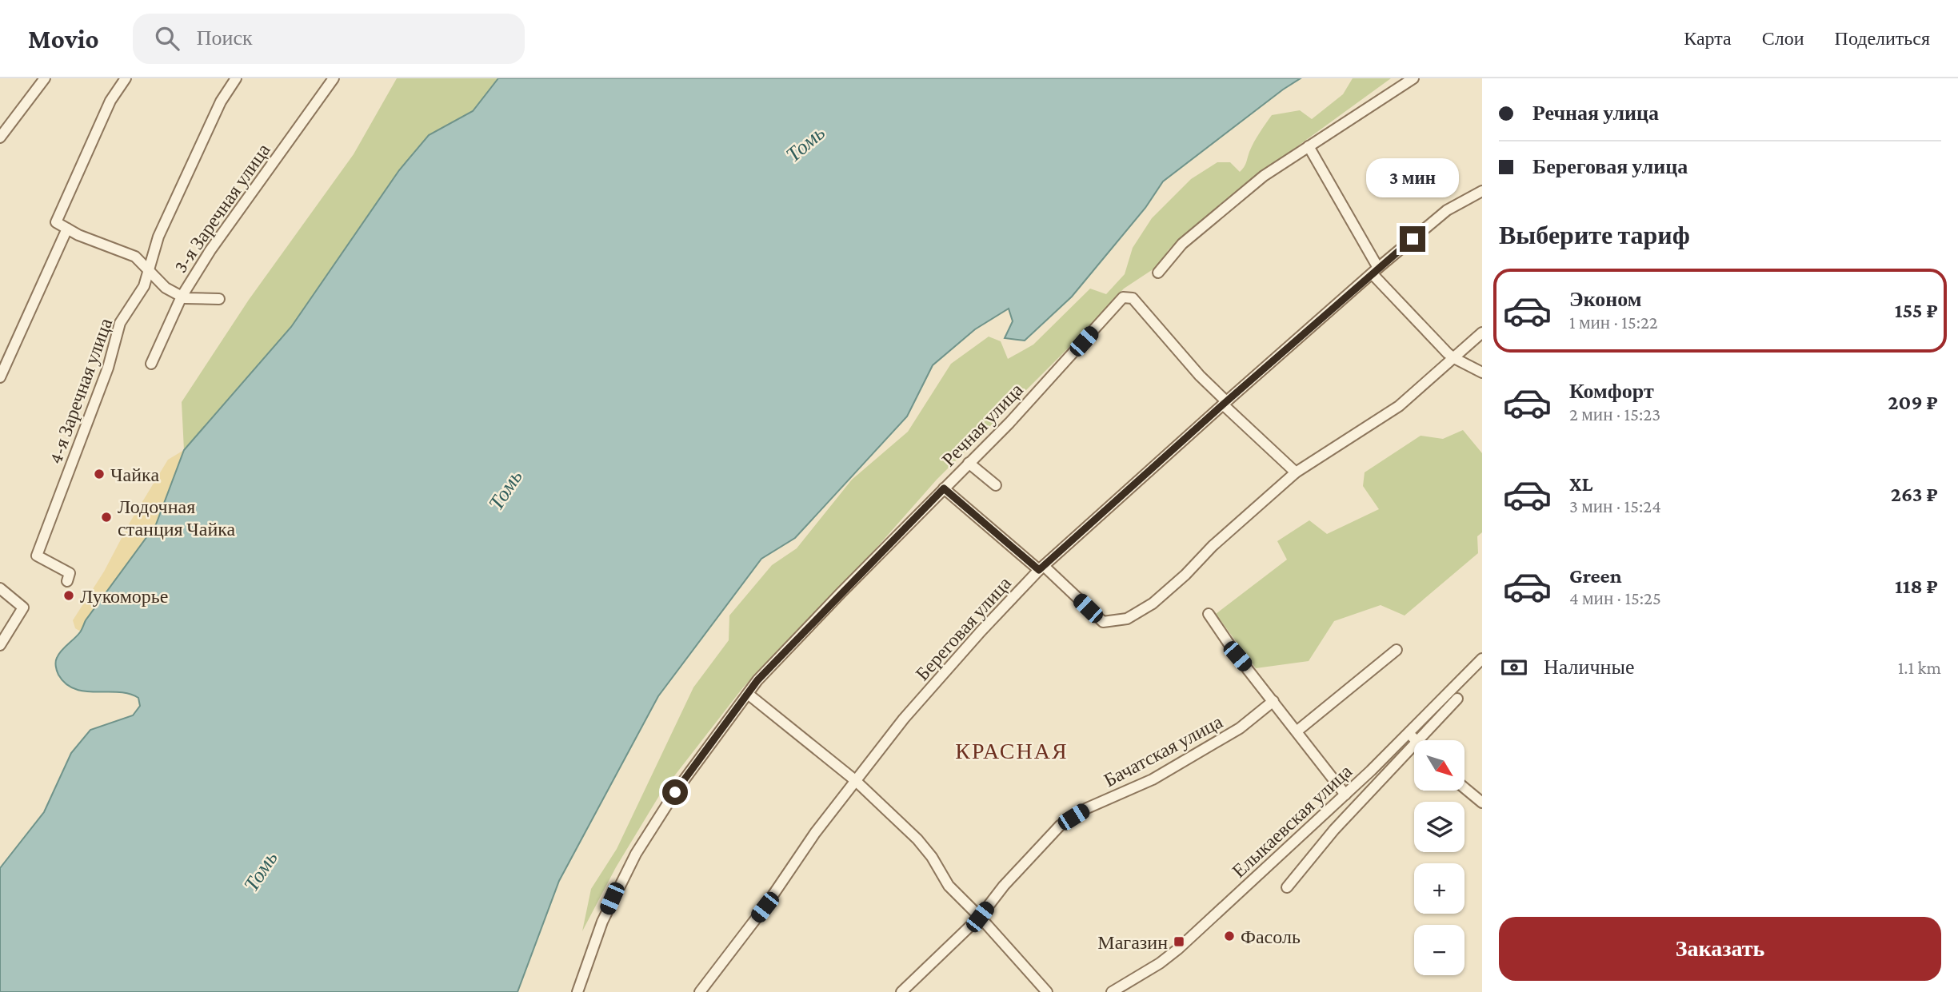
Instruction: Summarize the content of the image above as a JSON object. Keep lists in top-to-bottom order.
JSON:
{
  "streets": {
    "street": [
      "3-я Заречная улица",
      "4-я Заречная улица",
      "Речная улица",
      "Береговая улица",
      "Бачатская улица",
      "Елыкаевская улица"
    ]
  },
  "crossings": [
    ["Речная улица", "Береговая улица"]
  ],
  "districts": ["КРАСНАЯ"],
  "water": ["Томь"],
  "places": {
    "other": [
      "Чайка",
      "Лодочная станция Чайка",
      "Лукоморье",
      "Фасоль"
    ],
    "transit": ["Магазин"]
  },
  "north": "bottom right",
  "page": {
    "header": "Movio",
    "search": "Поиск",
    "nav": ["Карта", "Слои", "Поделиться"],
    "banner": ["Речная улица", "Береговая улица"],
    "bubble": "3 мин",
    "heading": "Выберите тариф",
    "list": [
      {
        "name": "Эконом",
        "note": "1 мин · 15:22",
        "value": "155 ₽"
      },
      {
        "name": "Комфорт",
        "note": "2 мин · 15:23",
        "value": "209 ₽"
      },
      {
        "name": "XL",
        "note": "3 мин · 15:24",
        "value": "263 ₽"
      },
      {
        "name": "Green",
        "note": "4 мин · 15:25",
        "value": "118 ₽"
      }
    ],
    "pay": ["Наличные", "1.1 km"],
    "map_buttons": ["+", "−"],
    "buttons": "Заказать"
  }
}
